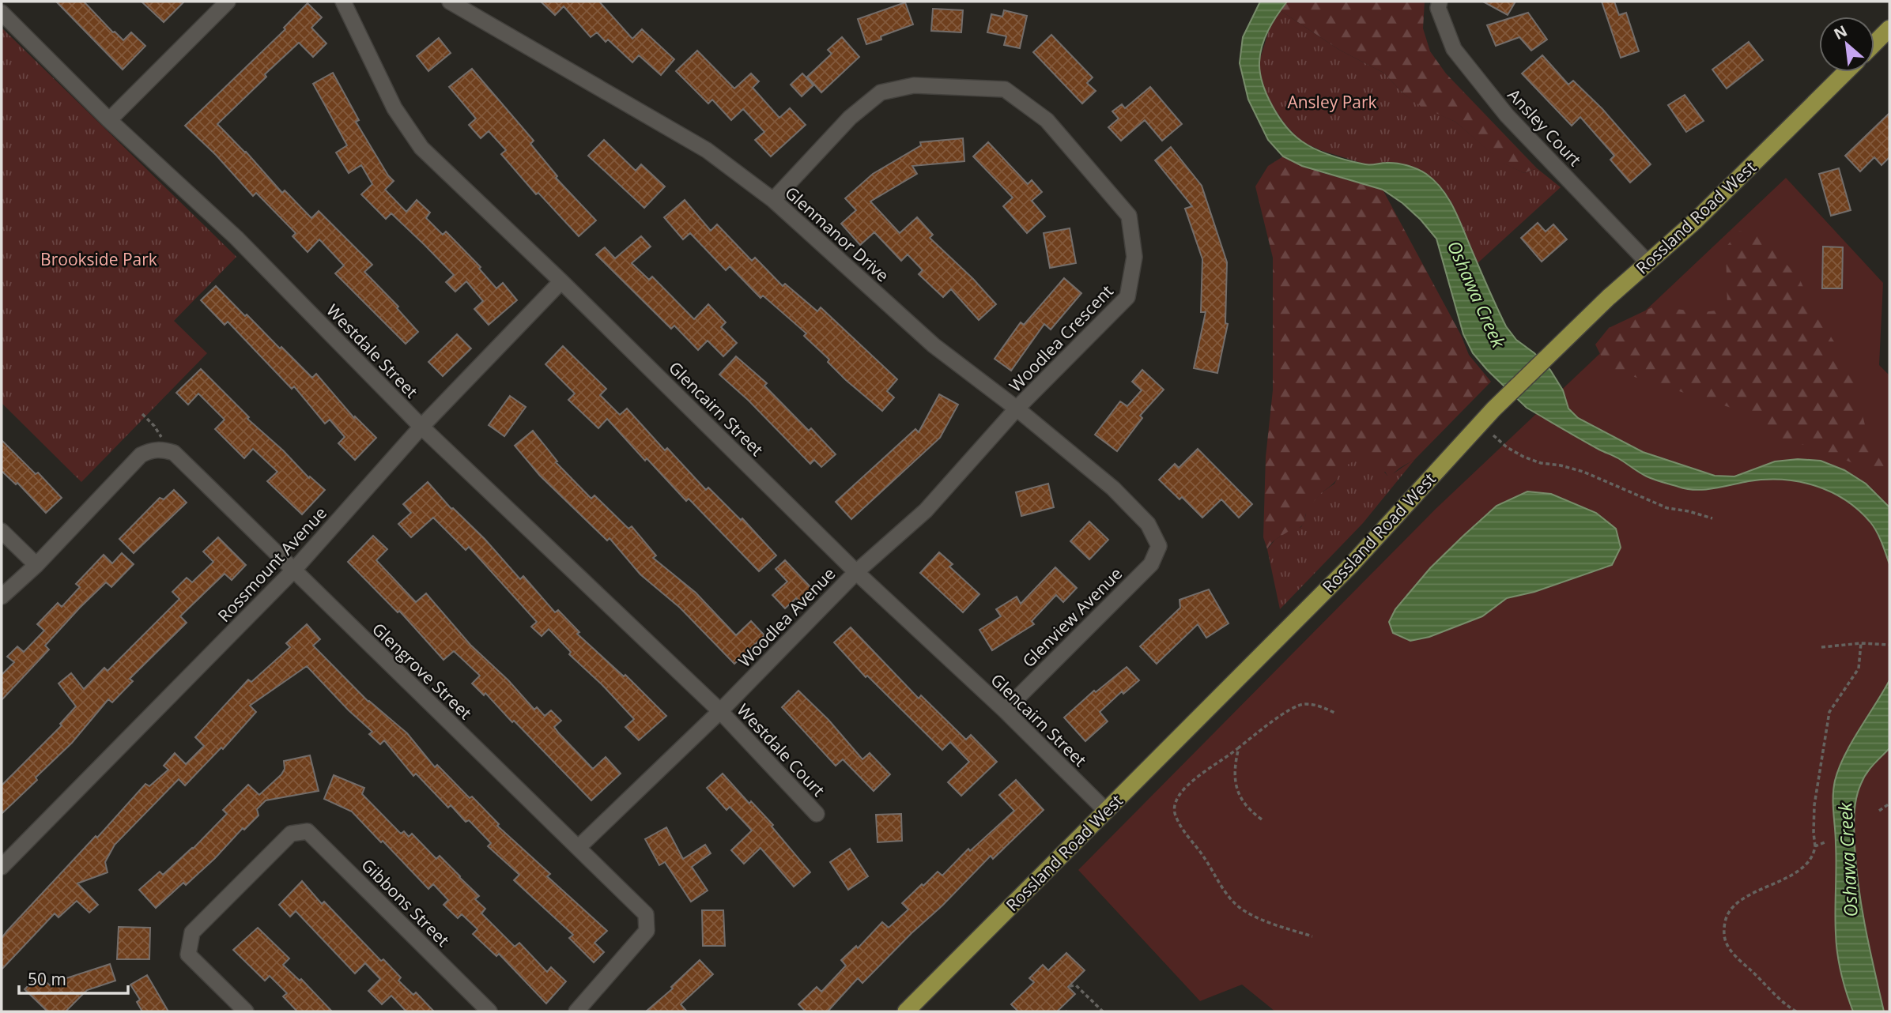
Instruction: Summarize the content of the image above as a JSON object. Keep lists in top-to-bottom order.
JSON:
{
  "streets": {
    "main road": ["Rossland Road West"],
    "street": [
      "Ansley Court",
      "Glenmanor Drive",
      "Woodlea Crescent",
      "Westdale Street",
      "Glencairn Street",
      "Rossmount Avenue",
      "Woodlea Avenue",
      "Glenview Avenue",
      "Glengrove Street",
      "Westdale Court",
      "Gibbons Street"
    ]
  },
  "crossings": [
    ["Ansley Court", "Rossland Road West"],
    ["Rossland Road West", "Glencairn Street"],
    ["Glenmanor Drive", "Woodlea Crescent"],
    ["Glenmanor Drive", "Woodlea Avenue"],
    ["Glenmanor Drive", "Glenview Avenue"],
    ["Woodlea Crescent", "Woodlea Avenue"],
    ["Westdale Street", "Rossmount Avenue"],
    ["Westdale Street", "Woodlea Avenue"],
    ["Westdale Street", "Westdale Court"],
    ["Glencairn Street", "Rossmount Avenue"],
    ["Glencairn Street", "Woodlea Avenue"],
    ["Glencairn Street", "Glenview Avenue"],
    ["Rossmount Avenue", "Glengrove Street"],
    ["Woodlea Avenue", "Glengrove Street"],
    ["Woodlea Avenue", "Westdale Court"]
  ],
  "water": ["Oshawa Creek"],
  "parks": ["Ansley Park", "Brookside Park"],
  "scale_bar": "50 m",
  "north": "top left"
}
